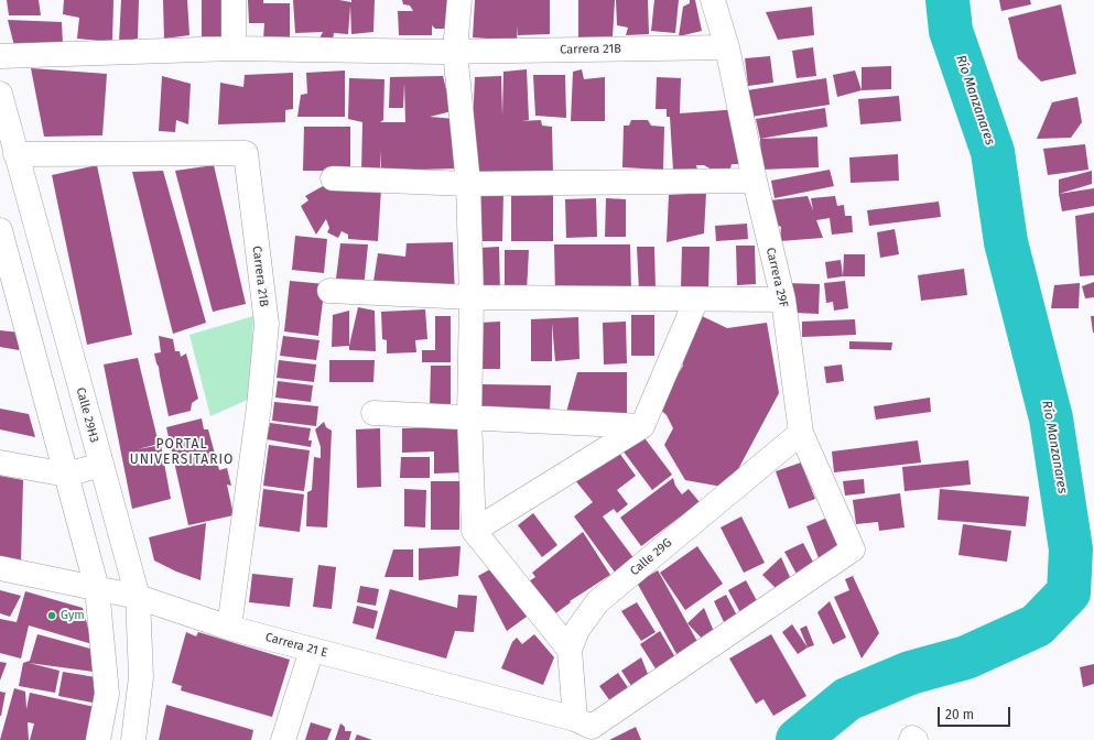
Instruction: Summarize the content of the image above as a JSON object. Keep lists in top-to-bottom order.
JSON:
{
  "streets": {
    "street": [
      "Carrera 21B",
      "Carrera 29F",
      "Calle 29H3",
      "Calle 29G",
      "Carrera 21 E"
    ]
  },
  "crossings": [
    ["Carrera 21B", "Carrera 29F"],
    ["Carrera 21B", "Calle 29H3"],
    ["Carrera 21B", "Carrera 21 E"],
    ["Carrera 29F", "Calle 29G"],
    ["Carrera 29F", "Carrera 21 E"],
    ["Calle 29H3", "Carrera 21 E"],
    ["Calle 29G", "Carrera 21 E"]
  ],
  "districts": ["PORTAL UNIVERSITARIO"],
  "water": ["Río Manzanares"],
  "places": ["Gym"],
  "scale_bar": "20 m"
}
